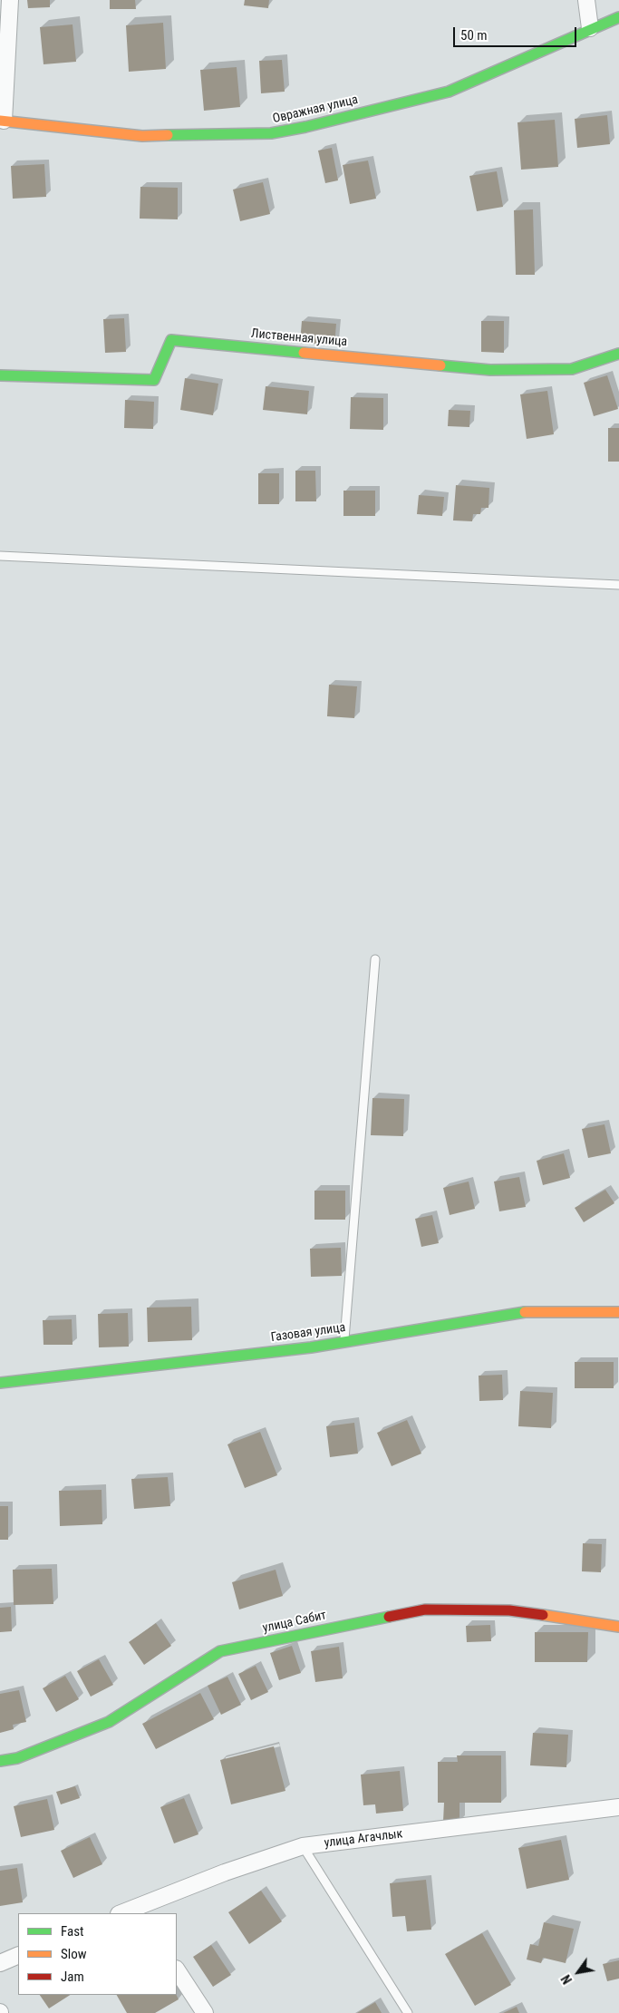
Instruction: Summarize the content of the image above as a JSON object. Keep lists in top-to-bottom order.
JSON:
{
  "streets": {
    "street": [
      "Овражная улица",
      "Лиственная улица",
      "Газовая улица",
      "улица Сабит",
      "улица Агачлык"
    ]
  },
  "legend": ["Fast", "Slow", "Jam"],
  "scale_bar": "50 m",
  "north": "bottom left"
}
